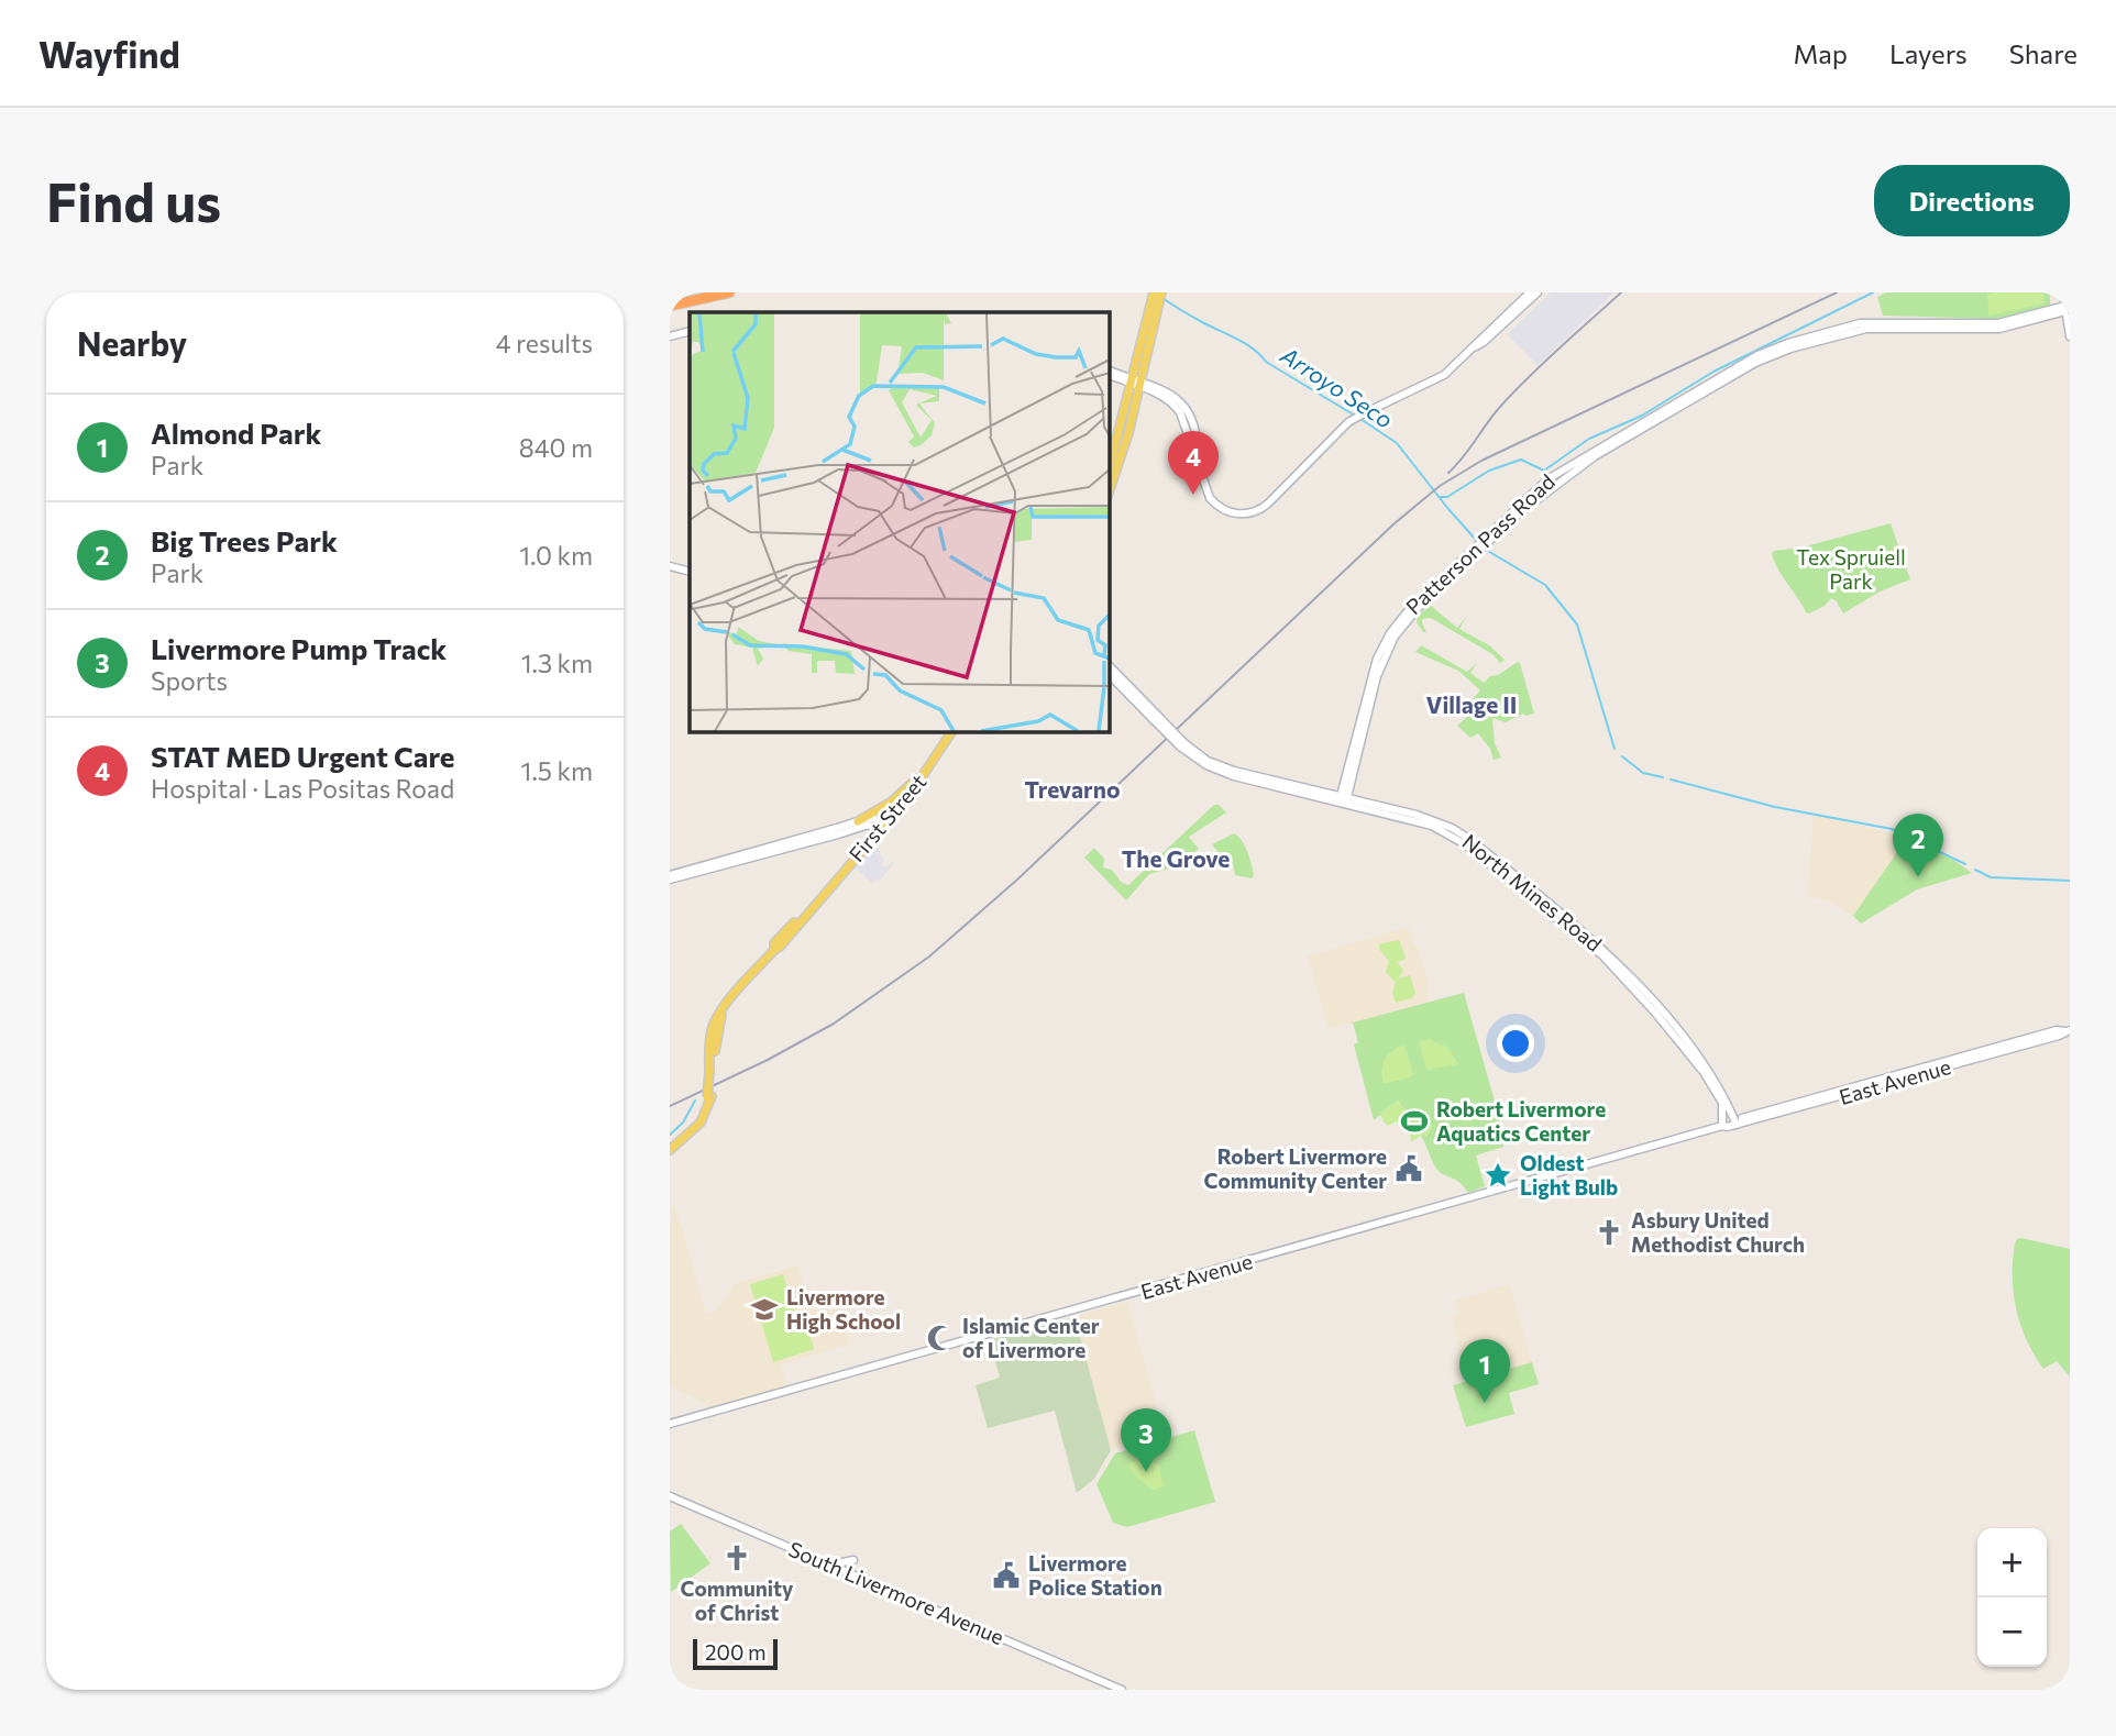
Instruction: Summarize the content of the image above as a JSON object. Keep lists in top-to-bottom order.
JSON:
{
  "streets": {
    "main road": [
      "Patterson Pass Road",
      "First Street",
      "North Mines Road",
      "East Avenue",
      "South Livermore Avenue"
    ]
  },
  "crossings": [
    ["Patterson Pass Road", "North Mines Road"],
    ["North Mines Road", "East Avenue"]
  ],
  "districts": ["Village II", "Trevarno", "The Grove"],
  "water": ["Arroyo Seco"],
  "parks": ["Tex Spruiell Park"],
  "places": {
    "sports": ["Robert Livermore Aquatics Center"],
    "public building": ["Robert Livermore Community Center", "Livermore Police Station"],
    "place": ["Oldest Light Bulb"],
    "church": ["Asbury United Methodist Church", "Community of Christ"],
    "school or university": ["Livermore High School"],
    "mosque": ["Islamic Center of Livermore"]
  },
  "scale_bar": "200 m",
  "page": {
    "header": "Wayfind",
    "nav": ["Map", "Layers", "Share"],
    "buttons": "Directions",
    "title": "Find us",
    "heading": ["Nearby", "4 results"],
    "list": [
      {
        "mark": "1",
        "name": "Almond Park",
        "note": "Park",
        "value": "840 m"
      },
      {
        "mark": "2",
        "name": "Big Trees Park",
        "note": "Park",
        "value": "1.0 km"
      },
      {
        "mark": "3",
        "name": "Livermore Pump Track",
        "note": "Sports",
        "value": "1.3 km"
      },
      {
        "mark": "4",
        "name": "STAT MED Urgent Care",
        "note": "Hospital · Las Positas Road",
        "value": "1.5 km"
      }
    ],
    "pins": [
      "4",
      "2",
      "1",
      "3"
    ],
    "map_buttons": ["+", "−"],
    "scale": "200 m"
  }
}
